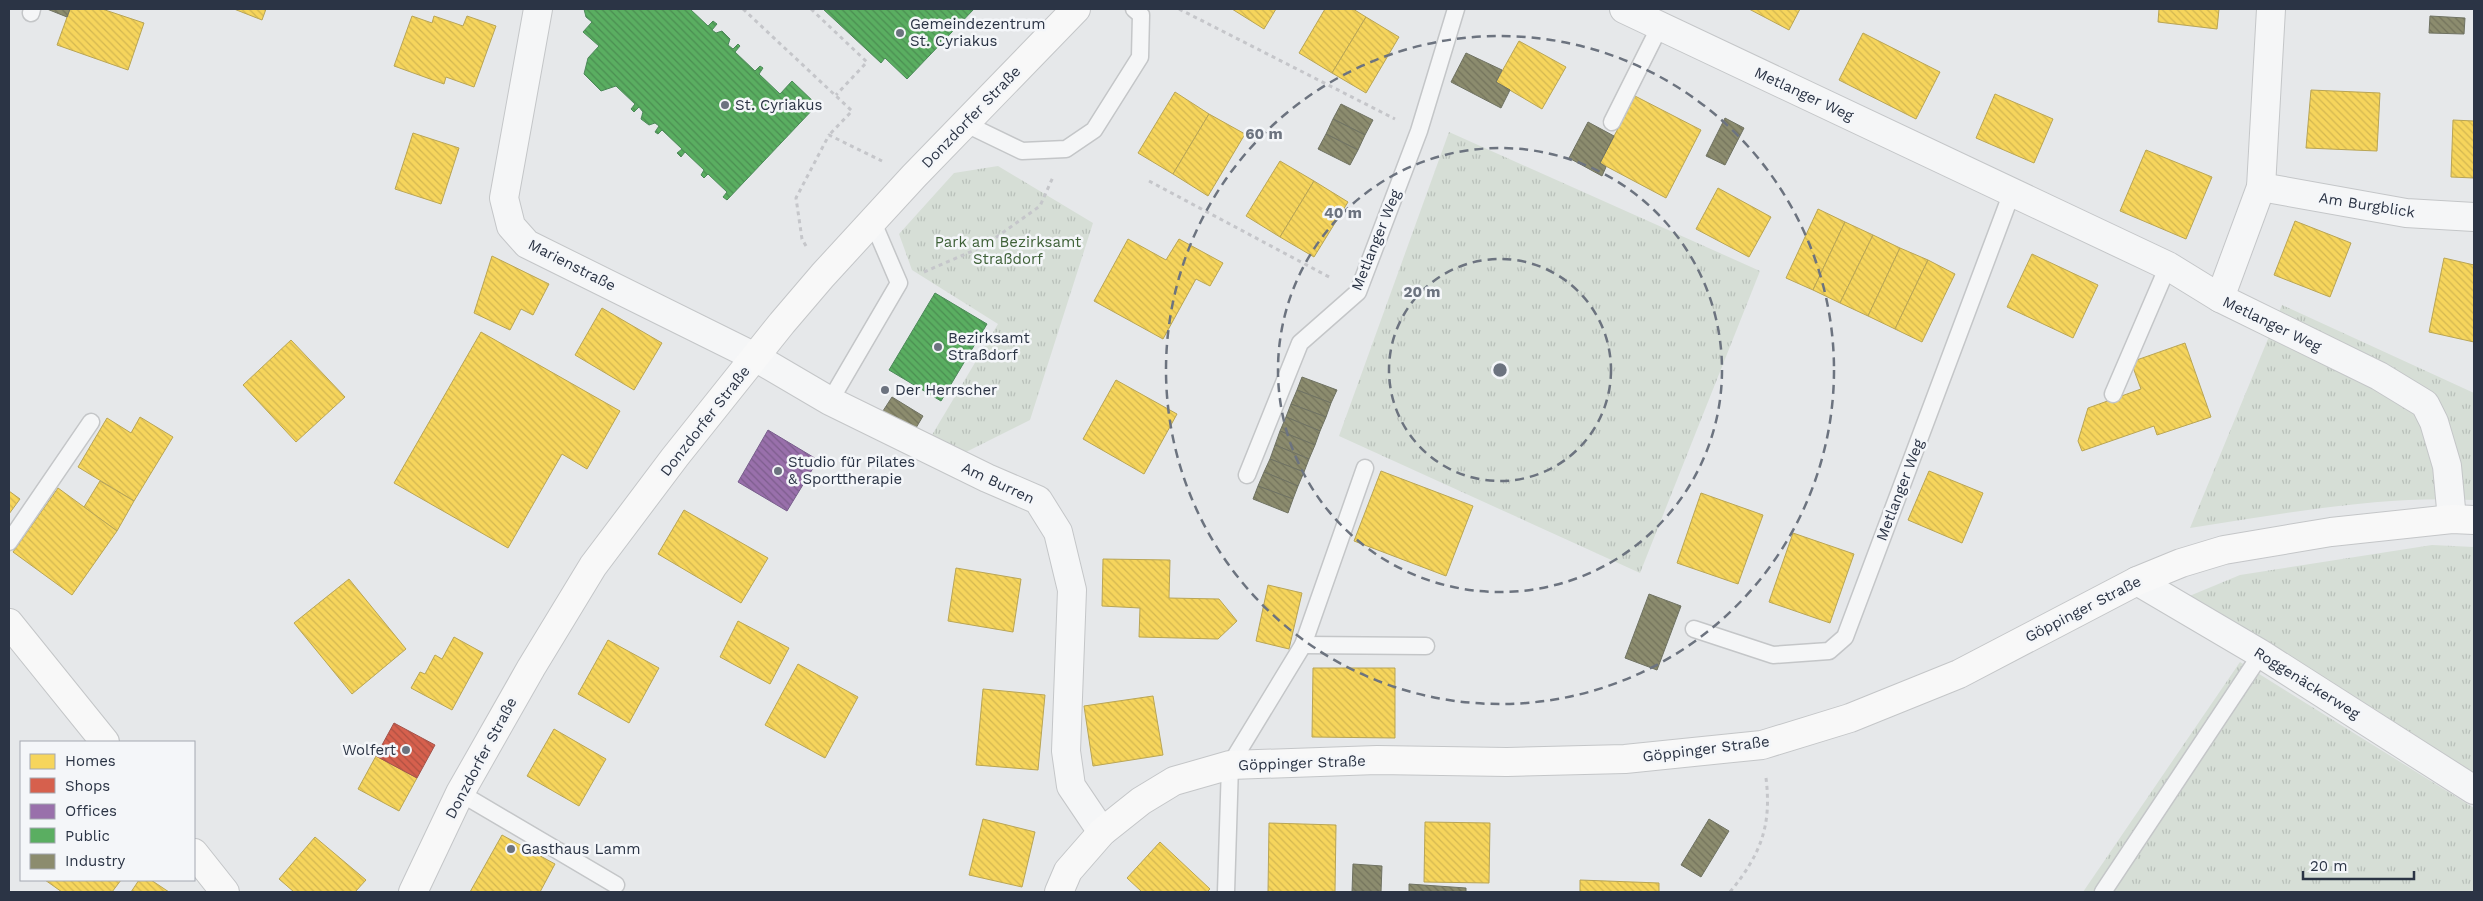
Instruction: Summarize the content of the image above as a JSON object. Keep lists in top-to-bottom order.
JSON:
{
  "streets": {
    "main road": ["Donzdorfer Straße", "Göppinger Straße"],
    "street": [
      "Metlanger Weg",
      "Am Burgblick",
      "Marienstraße",
      "Am Burren",
      "Roggenäckerweg"
    ]
  },
  "crossings": [
    ["Metlanger Weg", "Göppinger Straße"],
    ["Donzdorfer Straße", "Marienstraße"],
    ["Donzdorfer Straße", "Am Burren"],
    ["Marienstraße", "Am Burren"],
    ["Am Burren", "Göppinger Straße"],
    ["Göppinger Straße", "Roggenäckerweg"]
  ],
  "parks": ["Park am Bezirksamt Straßdorf"],
  "places": [
    "Gemeindezentrum St. Cyriakus",
    "St. Cyriakus",
    "Bezirksamt Straßdorf",
    "Der Herrscher",
    "Studio für Pilates & Sporttherapie",
    "Wolfert",
    "Gasthaus Lamm"
  ],
  "legend": [
    "Homes",
    "Shops",
    "Offices",
    "Public",
    "Industry"
  ],
  "scale_bar": "20 m",
  "rings": ["60 m", "40 m", "20 m"]
}
